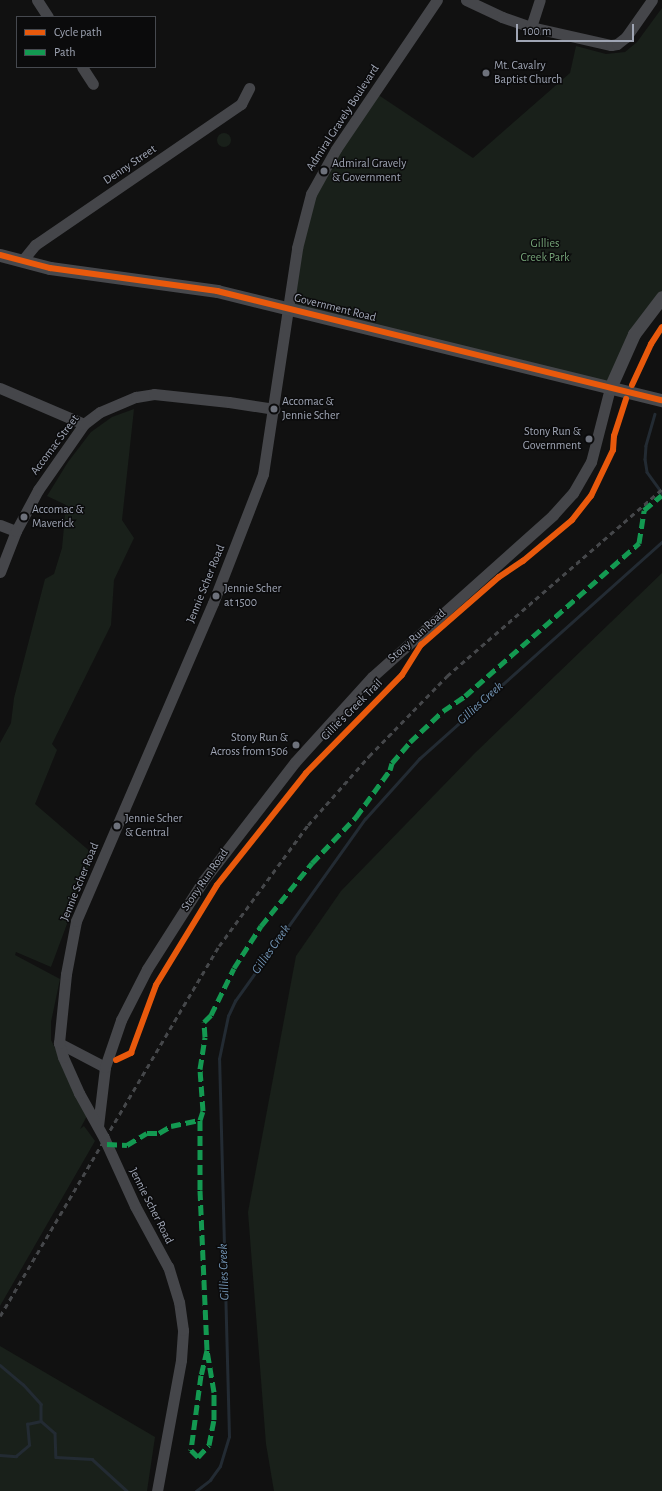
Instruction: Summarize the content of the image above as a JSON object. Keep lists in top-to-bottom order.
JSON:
{
  "streets": {
    "main road": ["Government Road", "Stony Run Road"],
    "street": [
      "Admiral Gravely Boulevard",
      "Denny Street",
      "Accomac Street",
      "Jennie Scher Road"
    ],
    "cycle path": ["Gillie's Creek Trail"]
  },
  "crossings": [
    ["Admiral Gravely Boulevard", "Government Road"],
    ["Admiral Gravely Boulevard", "Jennie Scher Road"],
    ["Denny Street", "Government Road"],
    ["Government Road", "Jennie Scher Road"],
    ["Government Road", "Stony Run Road"],
    ["Accomac Street", "Jennie Scher Road"],
    ["Jennie Scher Road", "Stony Run Road"]
  ],
  "water": ["Gillies Creek"],
  "parks": ["Gillies Creek Park"],
  "places": [
    "Mt. Cavalry Baptist Church",
    "Admiral Gravely & Government",
    "Accomac & Jennie Scher",
    "Stony Run & Government",
    "Accomac & Maverick",
    "Jennie Scher at 1500",
    "Stony Run & Across from 1506",
    "Jennie Scher & Central"
  ],
  "legend": ["Cycle path", "Path"],
  "scale_bar": "100 m"
}
